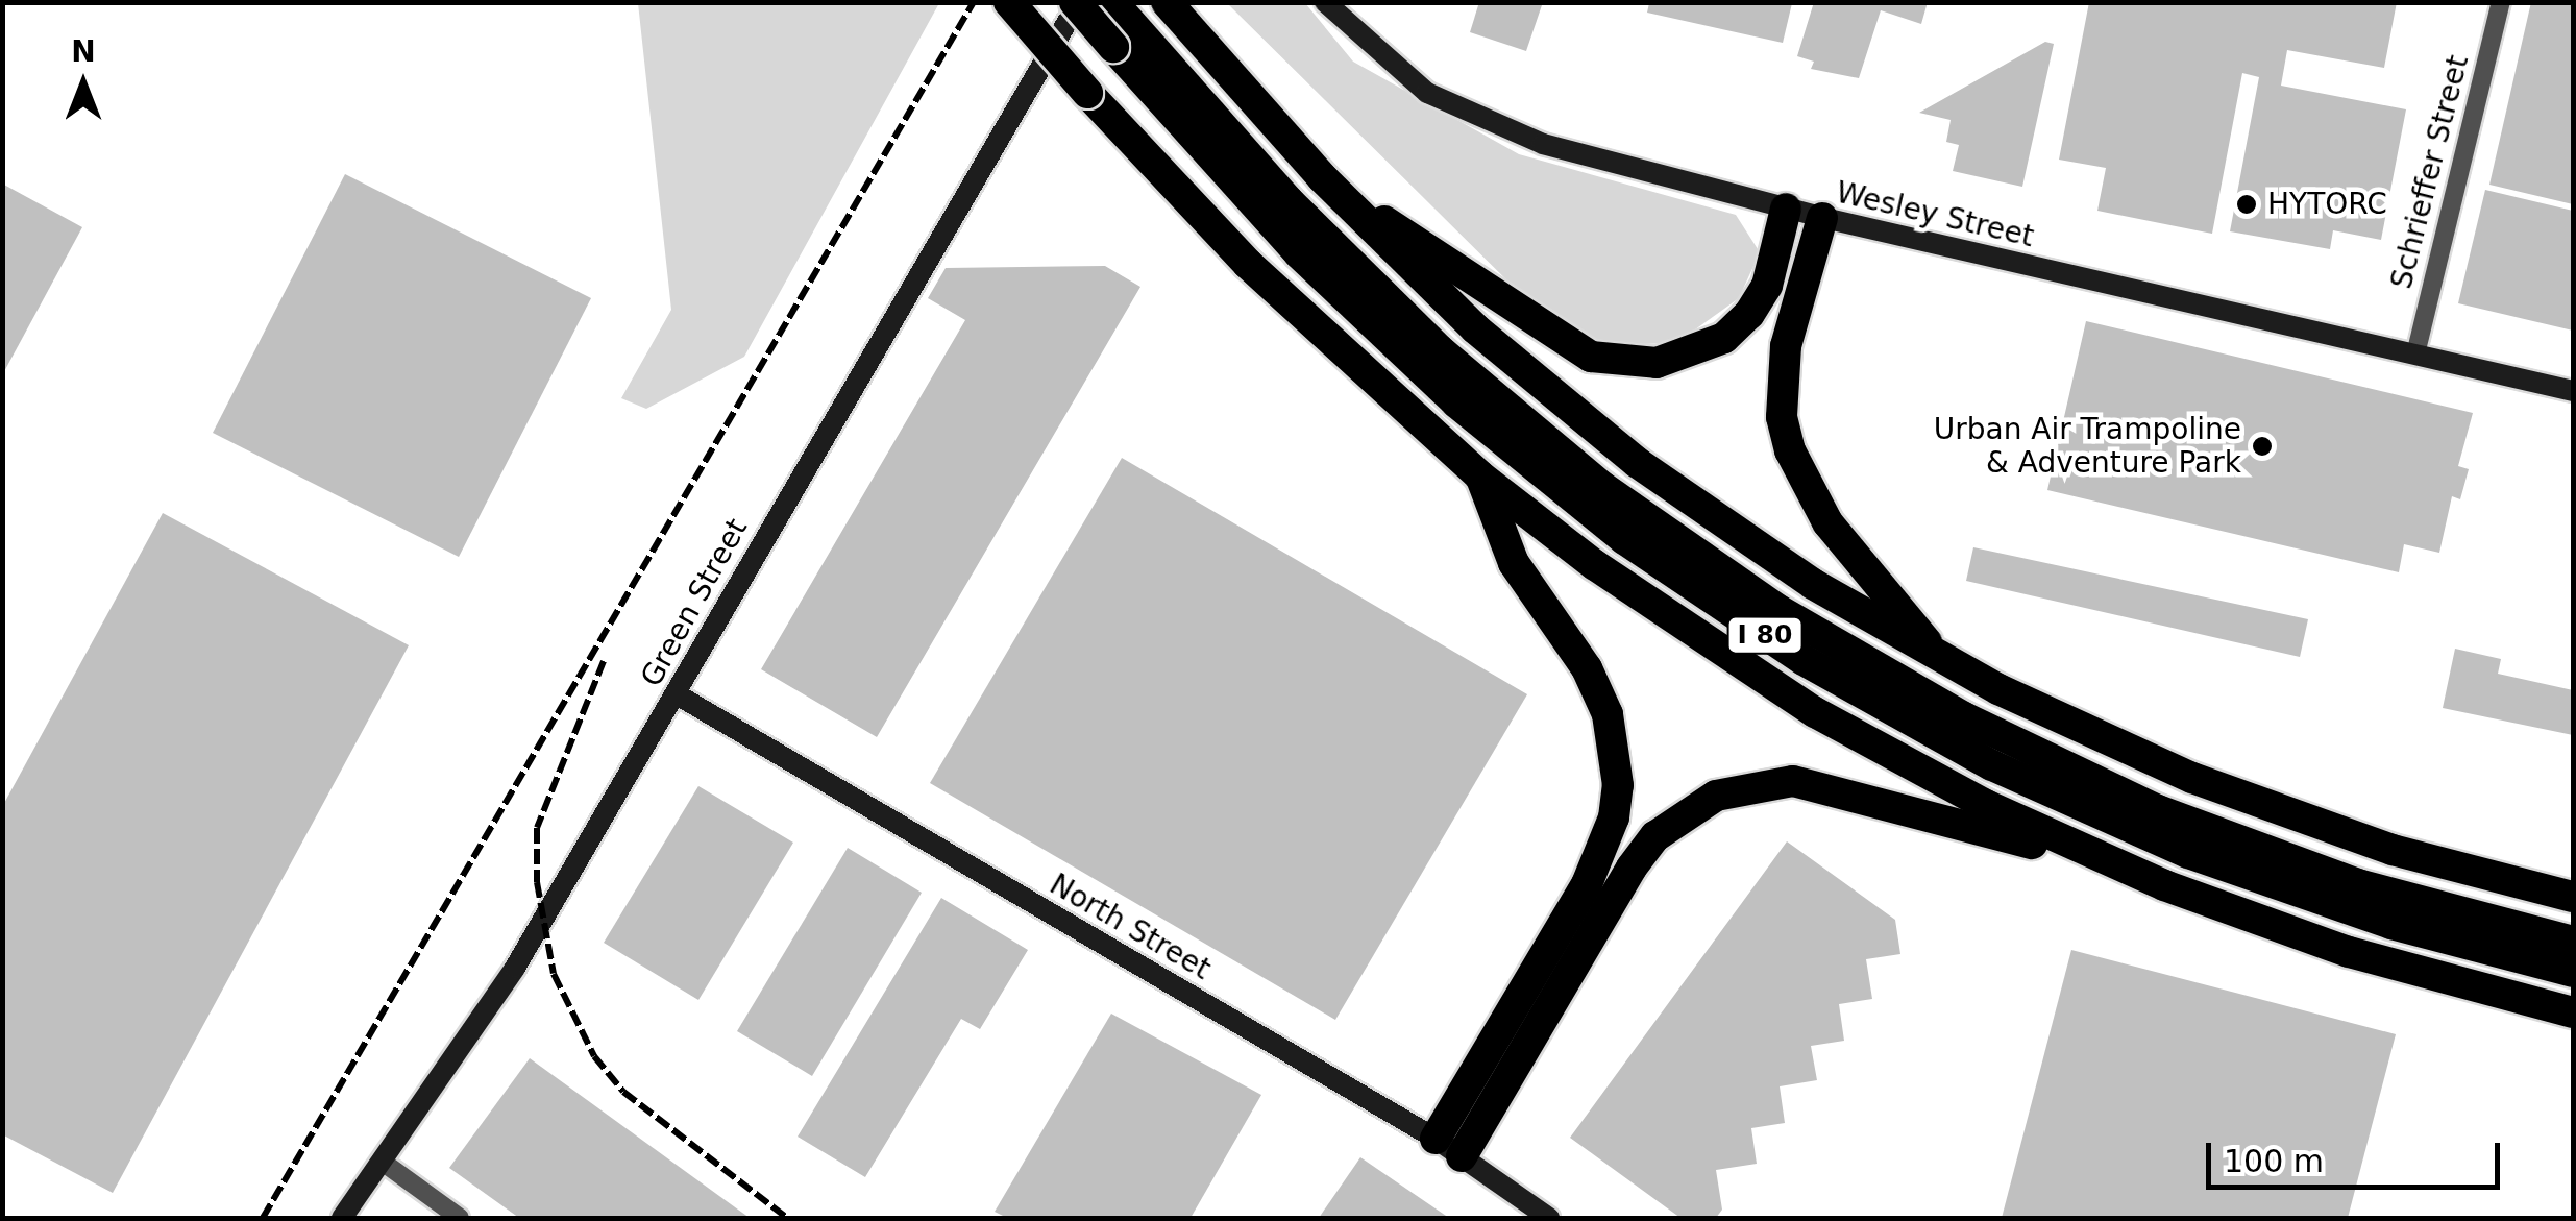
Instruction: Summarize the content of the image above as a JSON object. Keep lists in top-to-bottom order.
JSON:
{
  "streets": {
    "highway": ["I 80"],
    "street": [
      "Schrieffer Street",
      "Wesley Street",
      "Green Street",
      "North Street"
    ]
  },
  "crossings": [
    ["Schrieffer Street", "Wesley Street"],
    ["Green Street", "I 80"],
    ["Green Street", "North Street"]
  ],
  "places": ["HYTORC", "Urban Air Trampoline & Adventure Park"],
  "scale_bar": "100 m",
  "north": "top"
}
